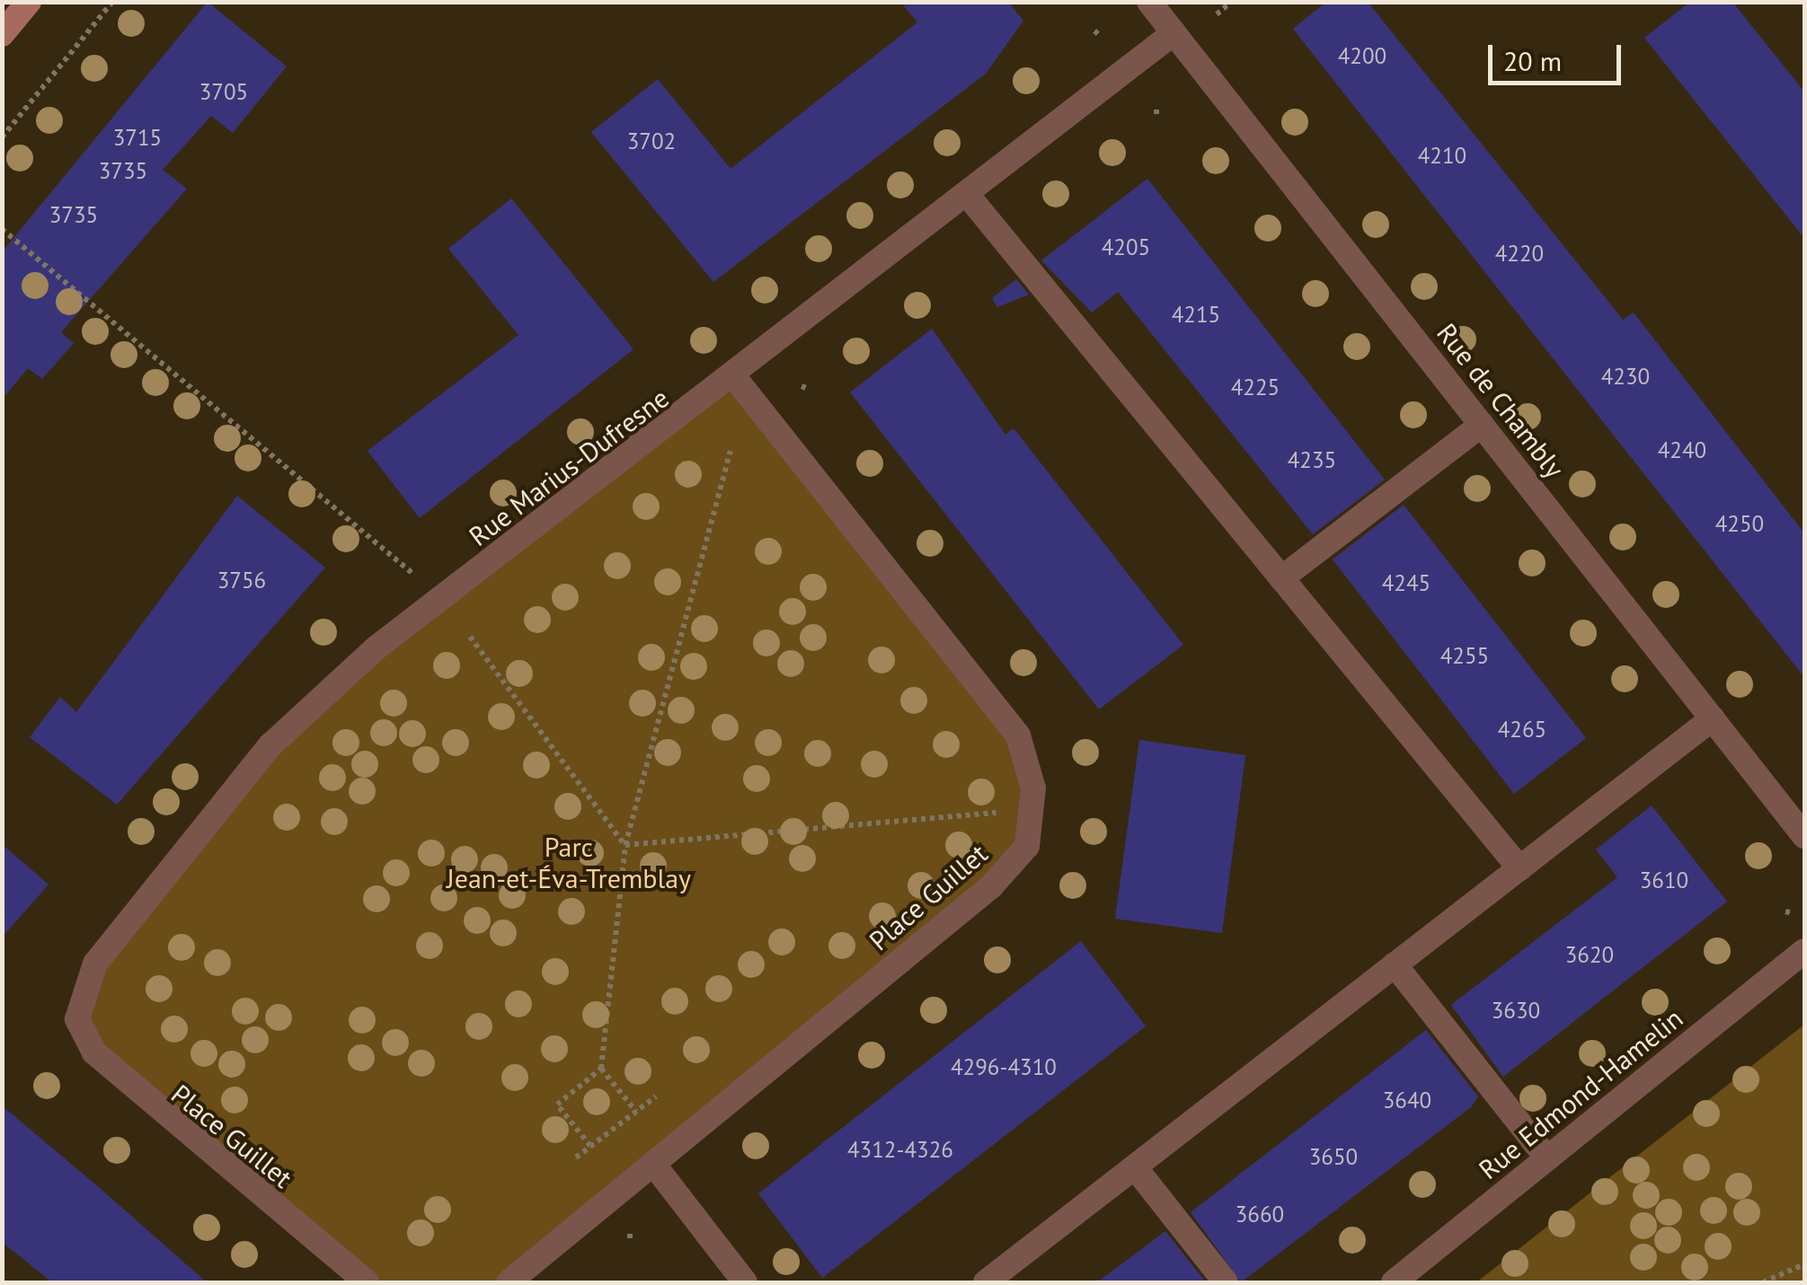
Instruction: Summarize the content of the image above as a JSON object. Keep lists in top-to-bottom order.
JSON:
{
  "streets": {
    "street": [
      "Rue de Chambly",
      "Rue Marius-Dufresne",
      "Place Guillet",
      "Rue Edmond-Hamelin"
    ]
  },
  "crossings": [
    ["Rue de Chambly", "Rue Marius-Dufresne"],
    ["Rue Marius-Dufresne", "Place Guillet"]
  ],
  "parks": ["Parc Jean-et-Éva-Tremblay"],
  "house_numbers": [
    "4200",
    "3705",
    "3715",
    "3702",
    "4210",
    "3735",
    "3735",
    "4205",
    "4220",
    "4215",
    "4230",
    "4225",
    "4240",
    "4235",
    "4250",
    "3756",
    "4245",
    "4255",
    "4265",
    "3610",
    "3620",
    "3630",
    "4296-4310",
    "3640",
    "4312-4326",
    "3650",
    "3660"
  ],
  "scale_bar": "20 m"
}
